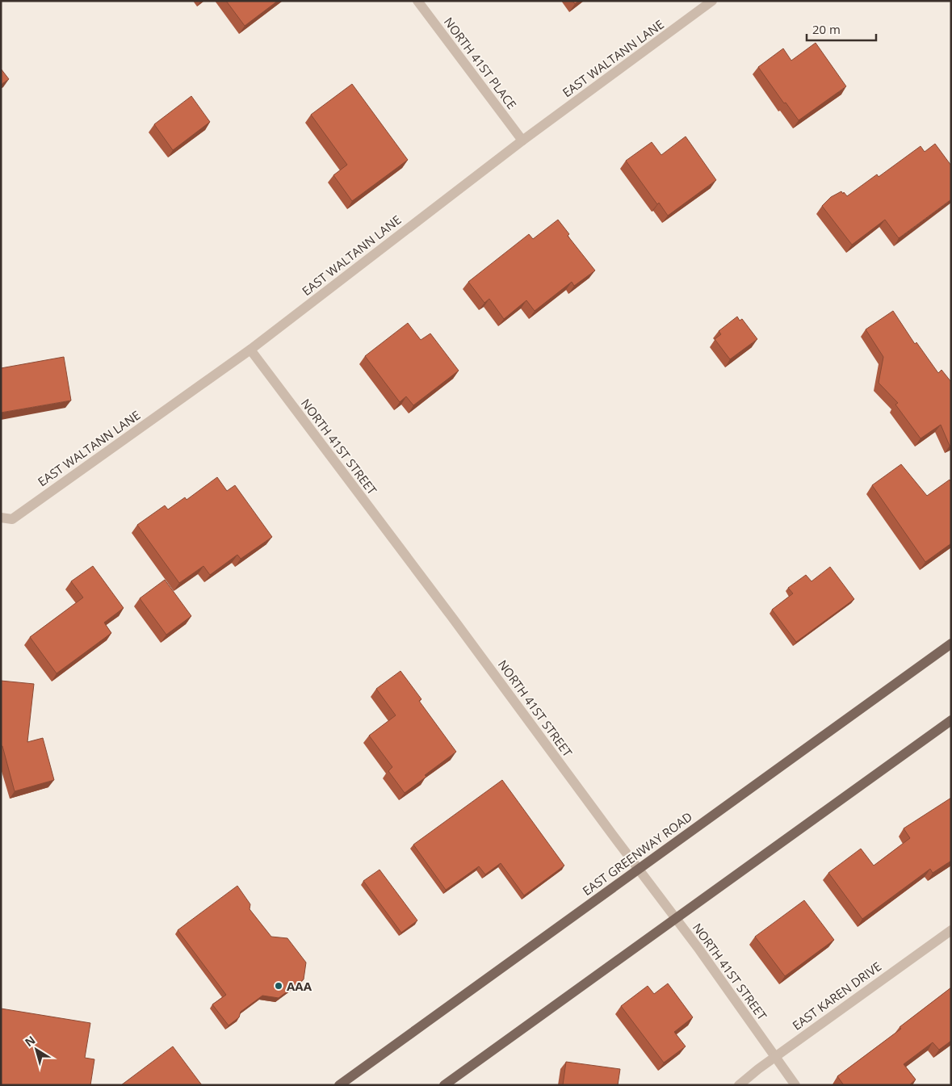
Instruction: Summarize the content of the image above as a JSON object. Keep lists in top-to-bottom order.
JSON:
{
  "streets": {
    "main road": ["EAST GREENWAY ROAD"],
    "street": [
      "EAST WALTANN LANE",
      "NORTH 41ST PLACE",
      "NORTH 41ST STREET",
      "EAST KAREN DRIVE"
    ]
  },
  "crossings": [
    ["EAST WALTANN LANE", "NORTH 41ST PLACE"],
    ["EAST WALTANN LANE", "NORTH 41ST STREET"],
    ["NORTH 41ST STREET", "EAST GREENWAY ROAD"],
    ["NORTH 41ST STREET", "EAST KAREN DRIVE"]
  ],
  "places": ["AAA"],
  "scale_bar": "20 m",
  "north": "top left"
}
